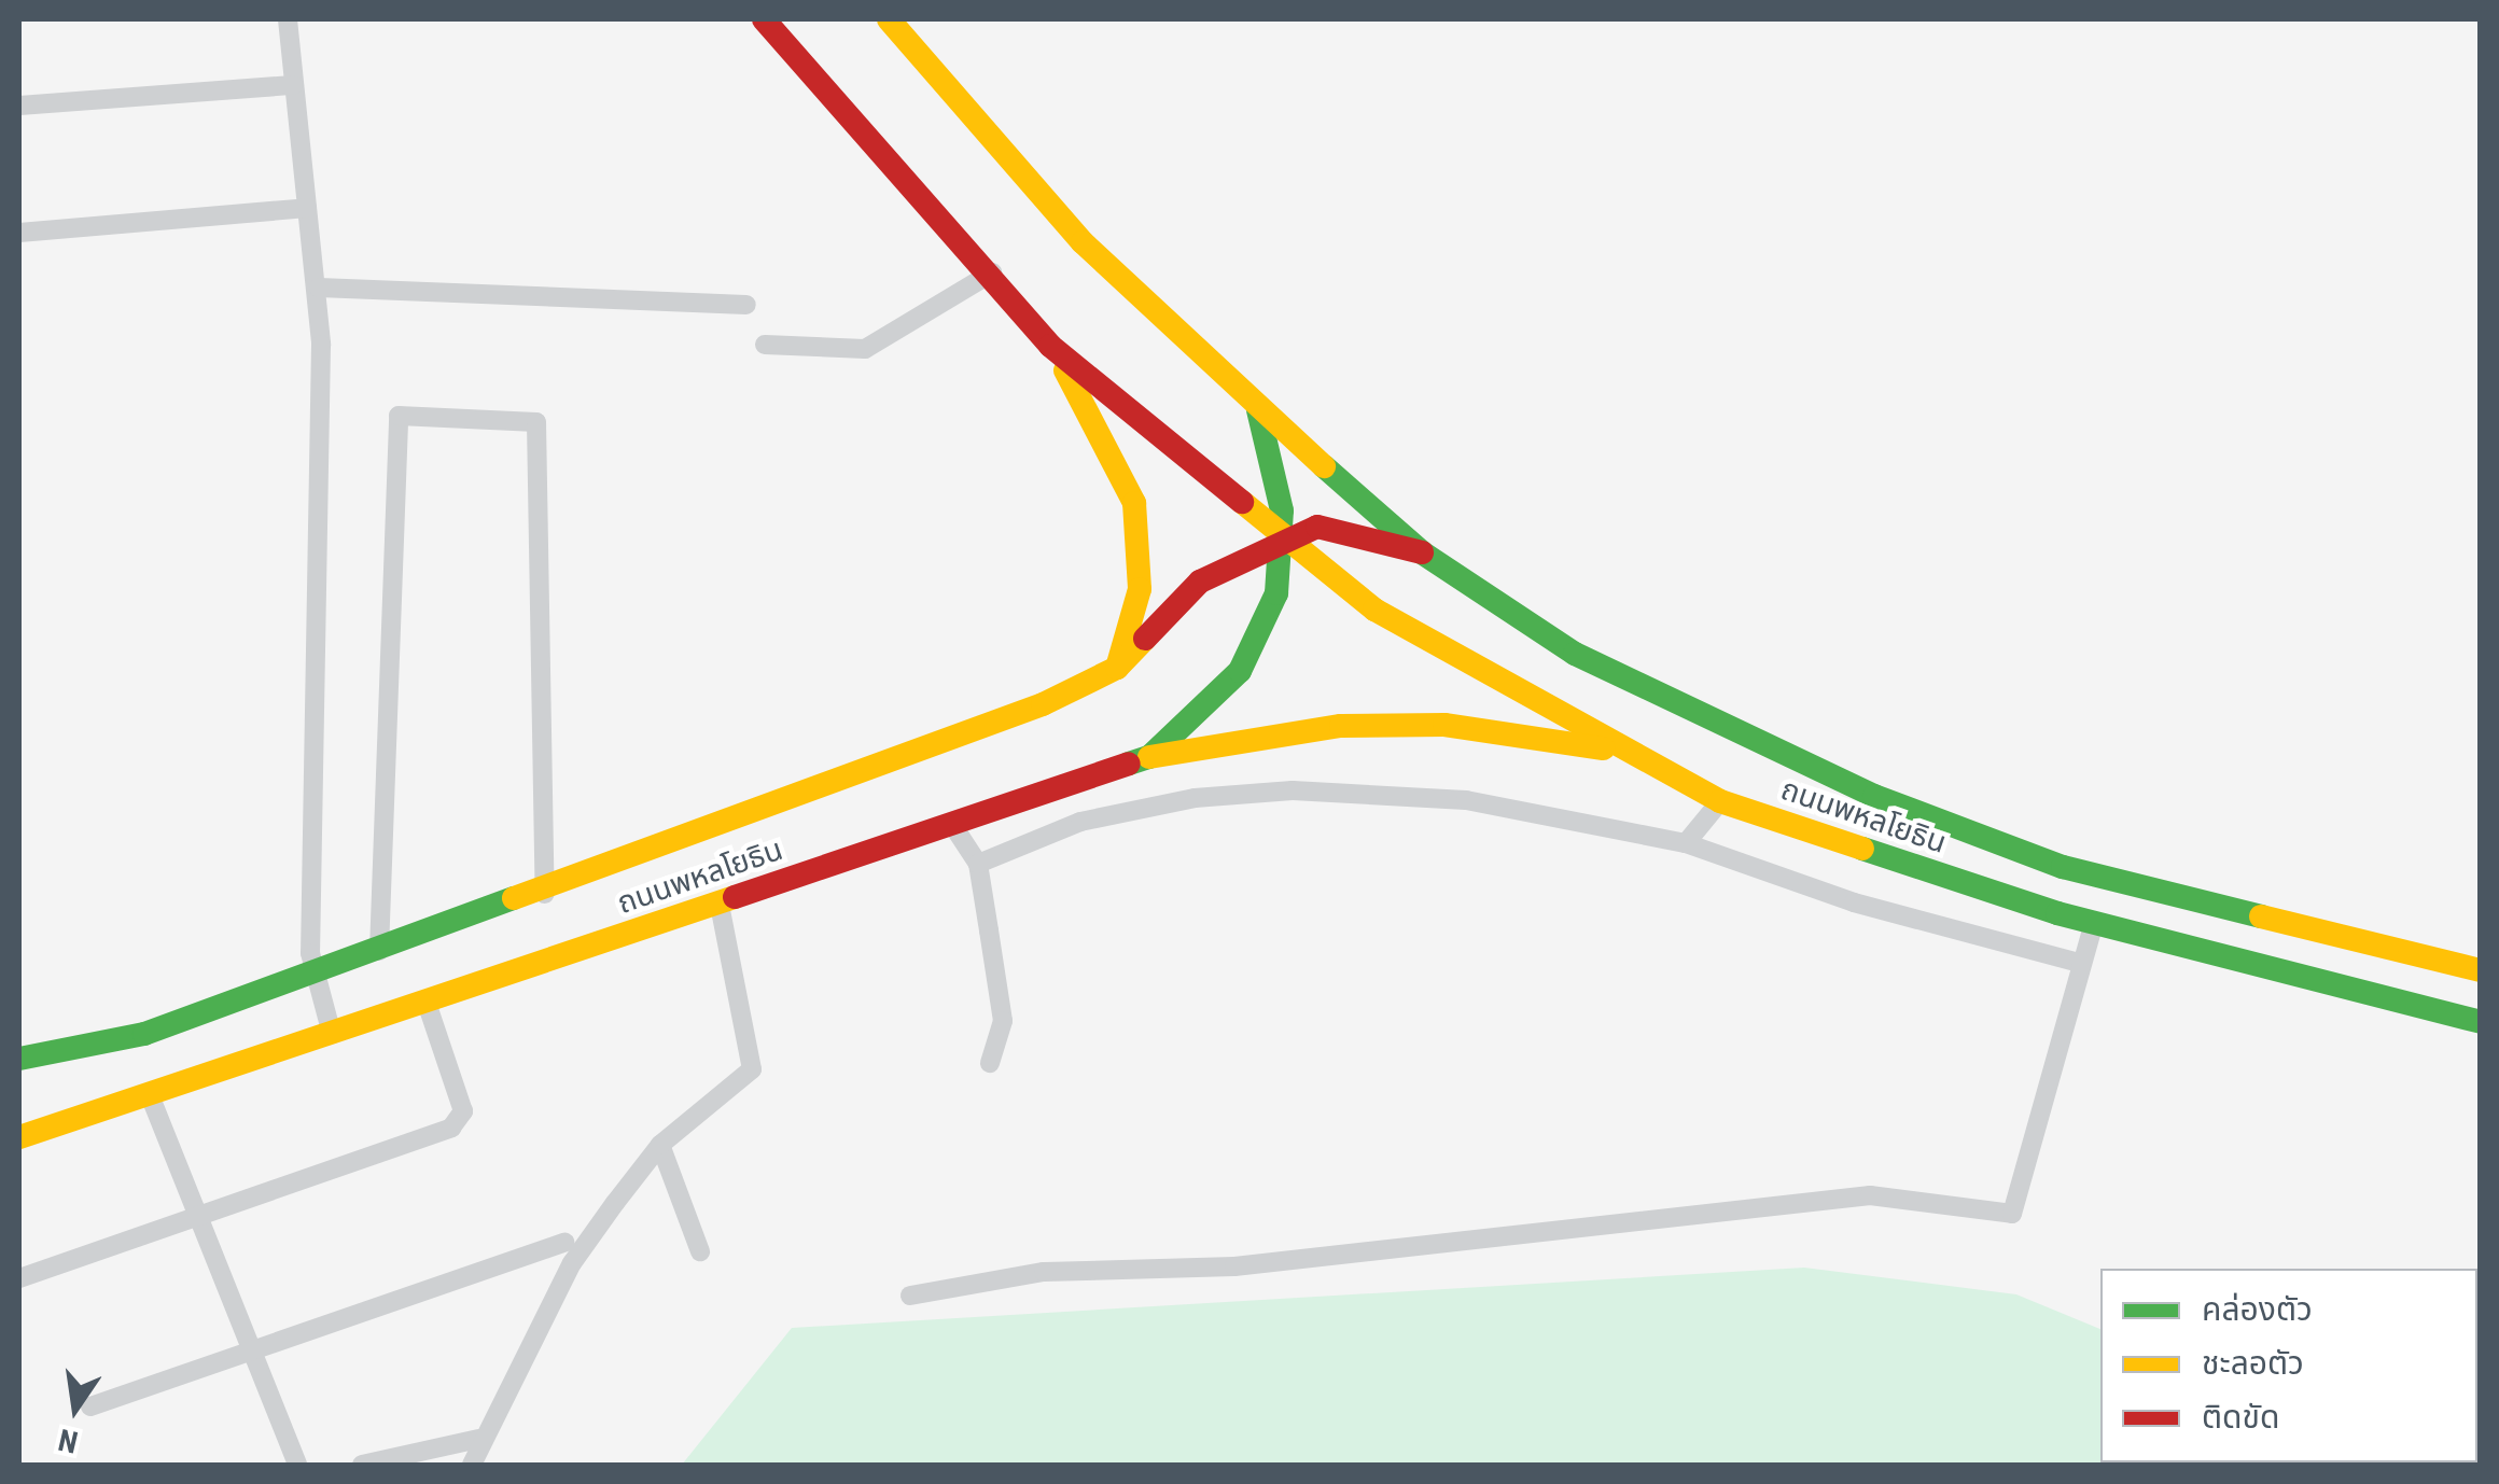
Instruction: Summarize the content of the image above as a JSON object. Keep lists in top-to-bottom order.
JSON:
{
  "streets": {
    "main road": ["ถนนพหลโยธิน"]
  },
  "legend": ["คล่องตัว", "ชะลอตัว", "ติดขัด"],
  "north": "bottom"
}
